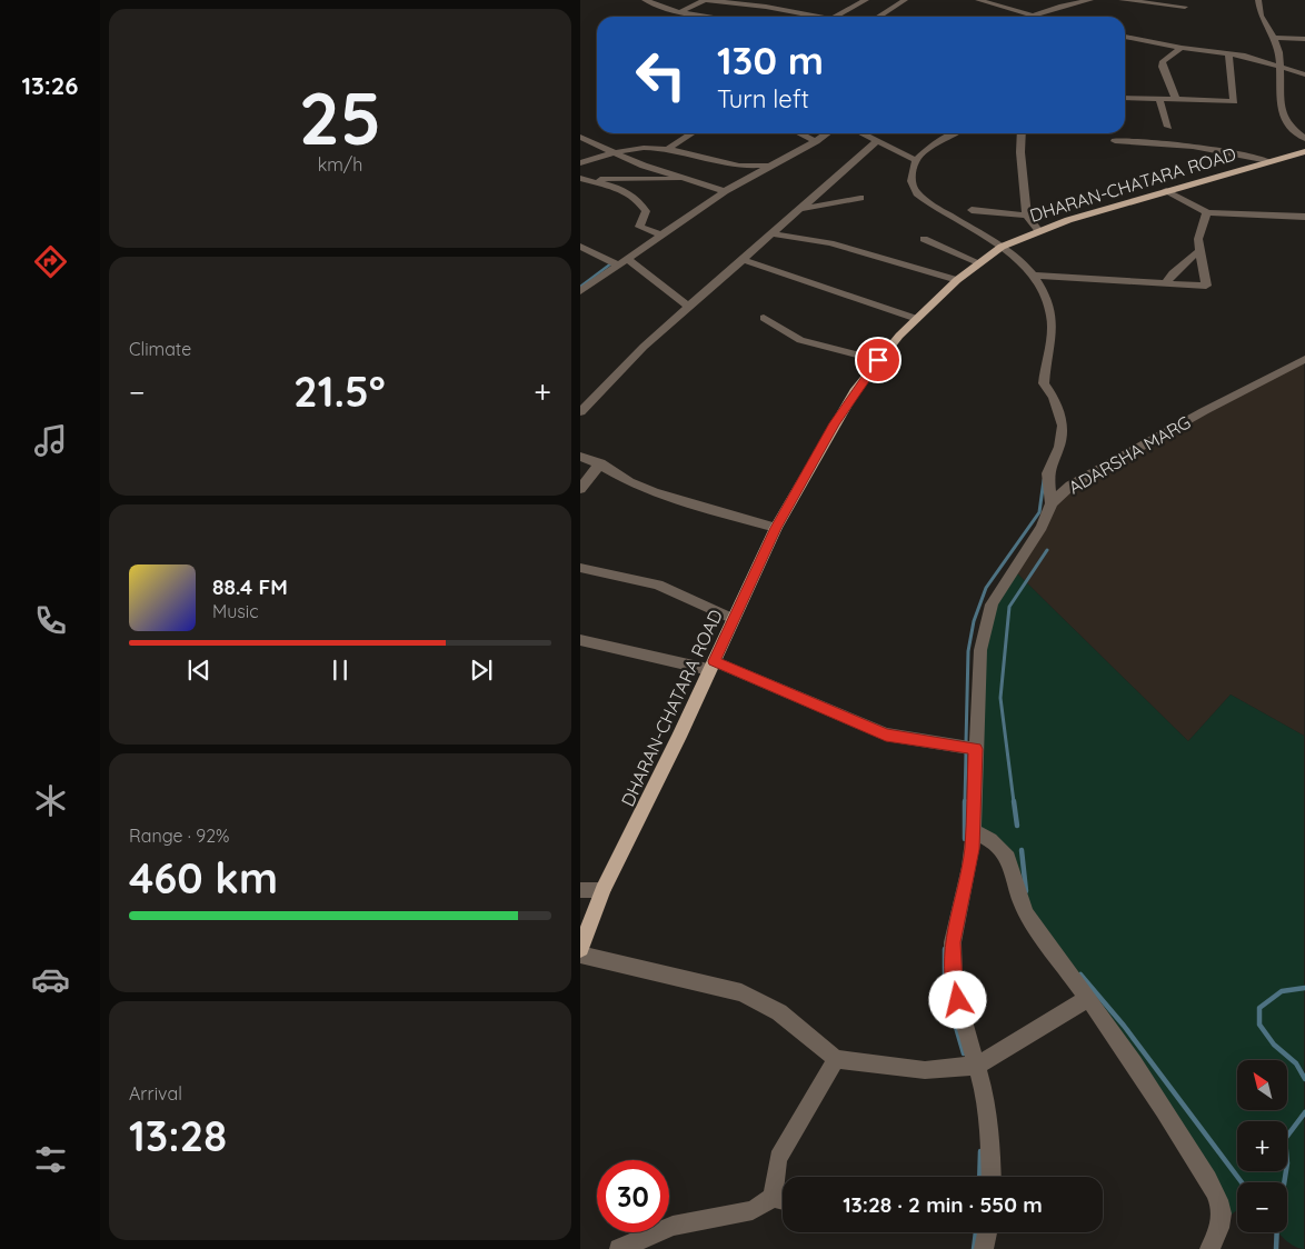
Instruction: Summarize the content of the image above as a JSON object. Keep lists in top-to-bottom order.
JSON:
{
  "streets": {
    "main road": ["DHARAN-CHATARA ROAD"],
    "street": ["ADARSHA MARG"]
  },
  "north": "top left",
  "page": {
    "tabs": "13:26",
    "tile": [
      ["25", "km/h"],
      "Climate",
      ["Range · 92%", "460 km"],
      ["Arrival", "13:28"]
    ],
    "turn": ["130 m", "Turn left"],
    "heat": ["−", "21.5°", "+"],
    "song": ["88.4 FM", "Music"],
    "map_buttons": ["+", "−"],
    "limit": "30",
    "trip": "13:28 · 2 min · 550 m"
  }
}
